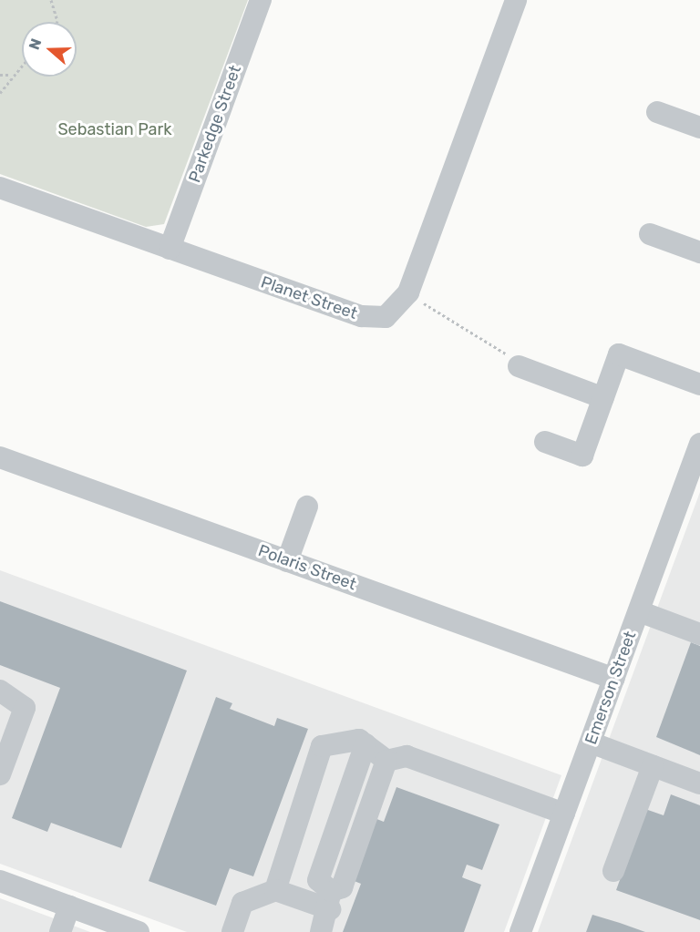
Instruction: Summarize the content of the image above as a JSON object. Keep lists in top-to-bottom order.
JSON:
{
  "streets": {
    "street": [
      "Parkedge Street",
      "Planet Street",
      "Polaris Street",
      "Emerson Street"
    ]
  },
  "crossings": [
    ["Parkedge Street", "Planet Street"],
    ["Polaris Street", "Emerson Street"]
  ],
  "parks": ["Sebastian Park"],
  "north": "left"
}
